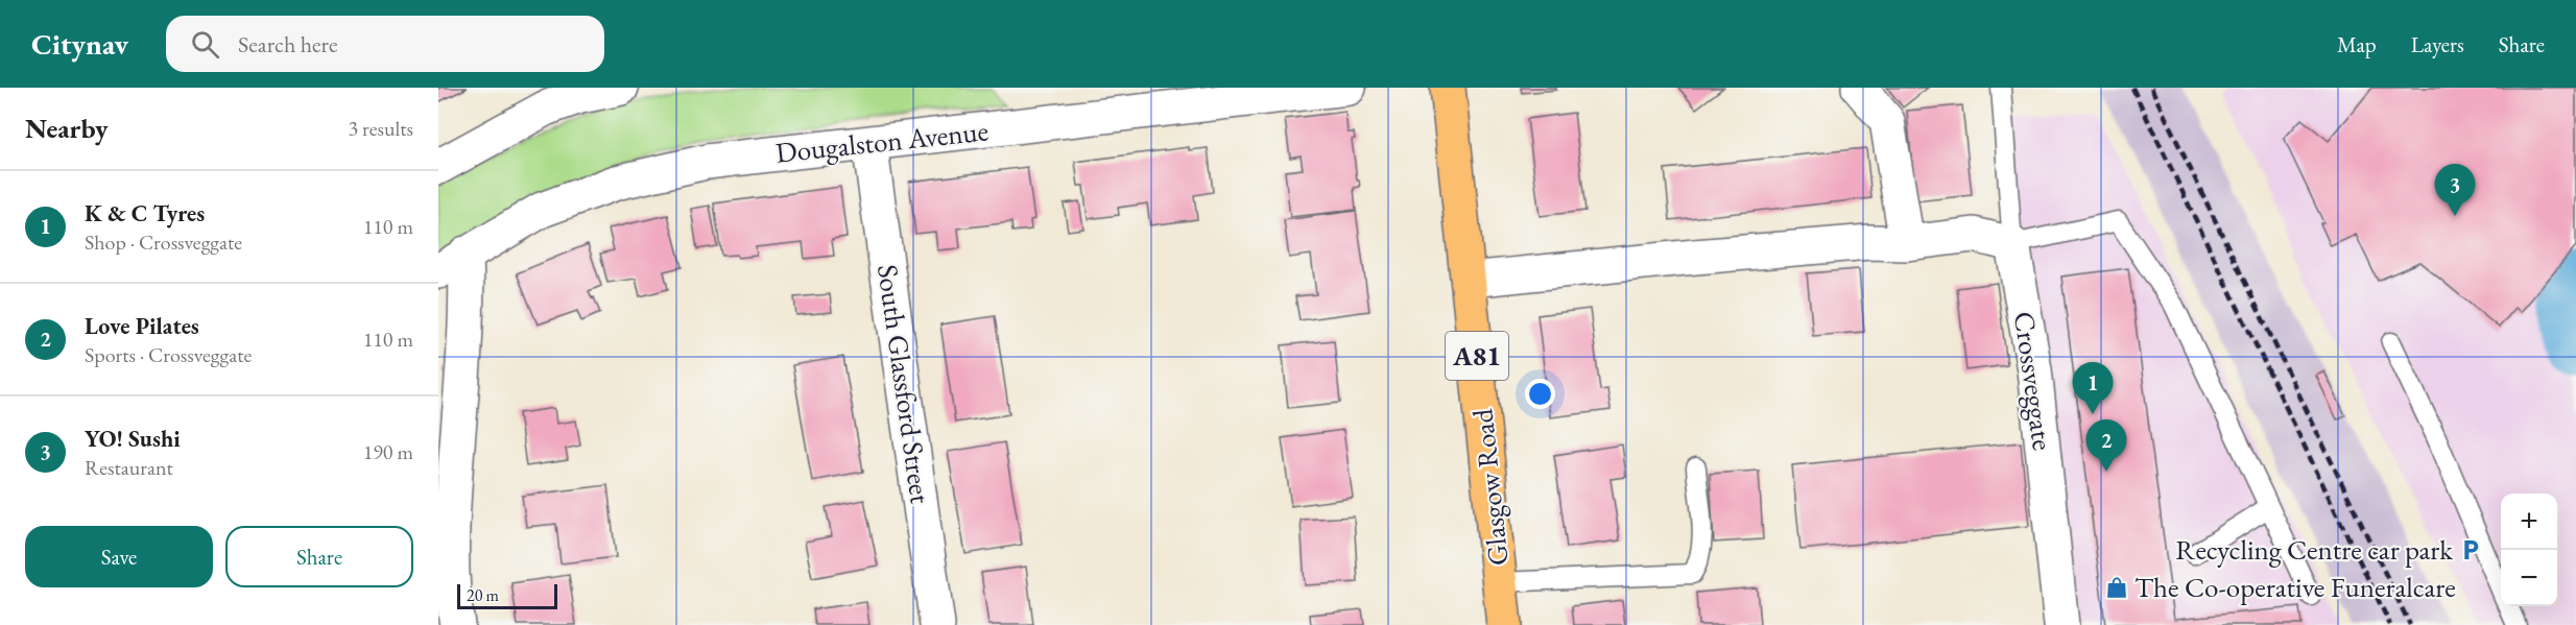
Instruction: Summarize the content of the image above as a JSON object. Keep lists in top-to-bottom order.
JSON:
{
  "streets": {
    "main road": ["A81", "Glasgow Road"],
    "street": ["Dougalston Avenue", "Crossveggate", "South Glassford Street"]
  },
  "crossings": [
    ["Dougalston Avenue", "South Glassford Street"]
  ],
  "places": {
    "parking": ["Recycling Centre car park"],
    "shop": ["The Co-operative Funeralcare"]
  },
  "scale_bar": "20 m",
  "page": {
    "header": "Citynav",
    "search": "Search here",
    "nav": ["Map", "Layers", "Share"],
    "heading": ["Nearby", "3 results"],
    "pins": ["3", "1", "2"],
    "list": [
      {
        "mark": "1",
        "name": "K & C Tyres",
        "note": "Shop · Crossveggate",
        "value": "110 m"
      },
      {
        "mark": "2",
        "name": "Love Pilates",
        "note": "Sports · Crossveggate",
        "value": "110 m"
      },
      {
        "mark": "3",
        "name": "YO! Sushi",
        "note": "Restaurant",
        "value": "190 m"
      }
    ],
    "map_buttons": ["+", "−"],
    "buttons": ["Save", "Share"],
    "scale": "20 m"
  }
}
